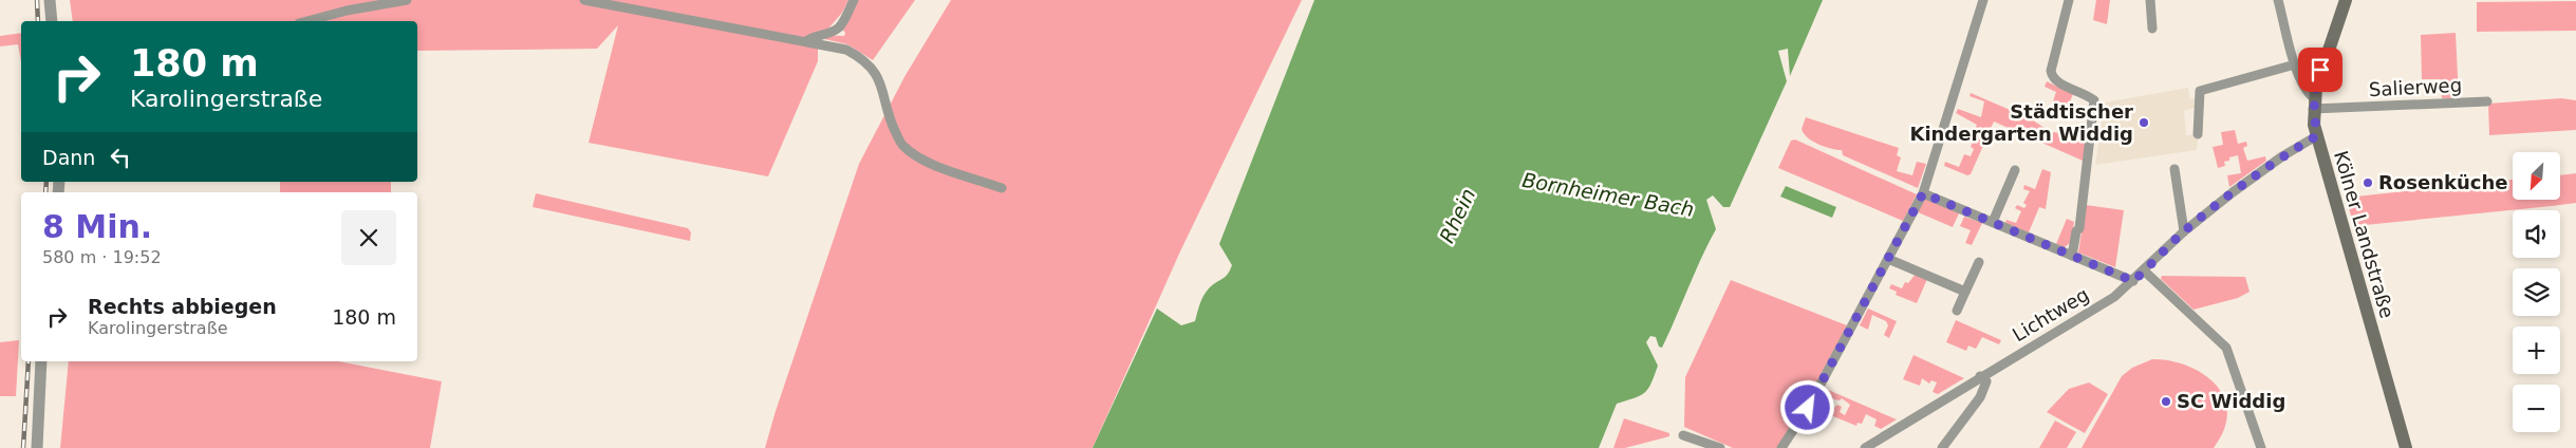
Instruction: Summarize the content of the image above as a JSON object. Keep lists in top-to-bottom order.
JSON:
{
  "streets": {
    "main road": ["Kölner Landstraße"],
    "street": ["Salierweg", "Lichtweg"]
  },
  "crossings": [
    ["Salierweg", "Kölner Landstraße"],
    ["Kölner Landstraße", "Lichtweg"]
  ],
  "water": ["Bornheimer Bach", "Rhein"],
  "places": ["Städtischer Kindergarten Widdig", "Rosenküche", "SC Widdig"],
  "north": "bottom left",
  "page": {
    "turn": ["180 m", "Karolingerstraße"],
    "then": "Dann",
    "map_buttons": ["+", "−"],
    "heading": ["8 Min.", "580 m · 19:52"],
    "list": [
      {
        "name": "Rechts abbiegen",
        "note": "Karolingerstraße",
        "value": "180 m"
      }
    ]
  }
}
